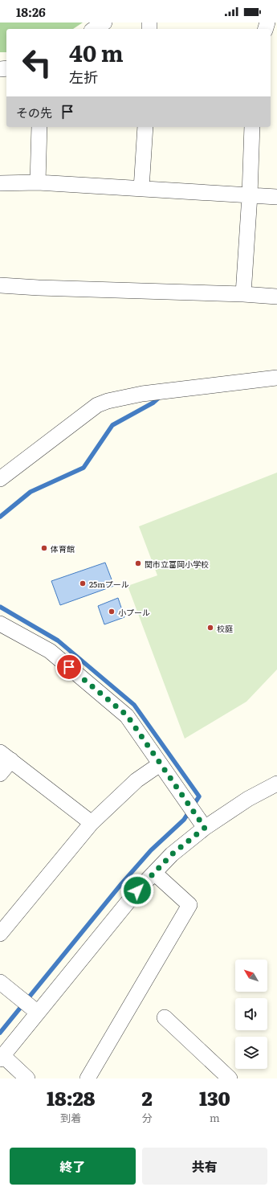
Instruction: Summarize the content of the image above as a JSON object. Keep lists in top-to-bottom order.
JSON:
{
  "places": [
    "体育館",
    "関市立富岡小学校",
    "25mプール",
    "小プール",
    "校庭"
  ],
  "north": "top left",
  "page": {
    "status": "18:26",
    "turn": ["40 m", "左折"],
    "then": "その先",
    "eta": [
      "18:28",
      "到着",
      "2",
      "分",
      "130",
      "m"
    ],
    "buttons": ["終了", "共有"]
  }
}
